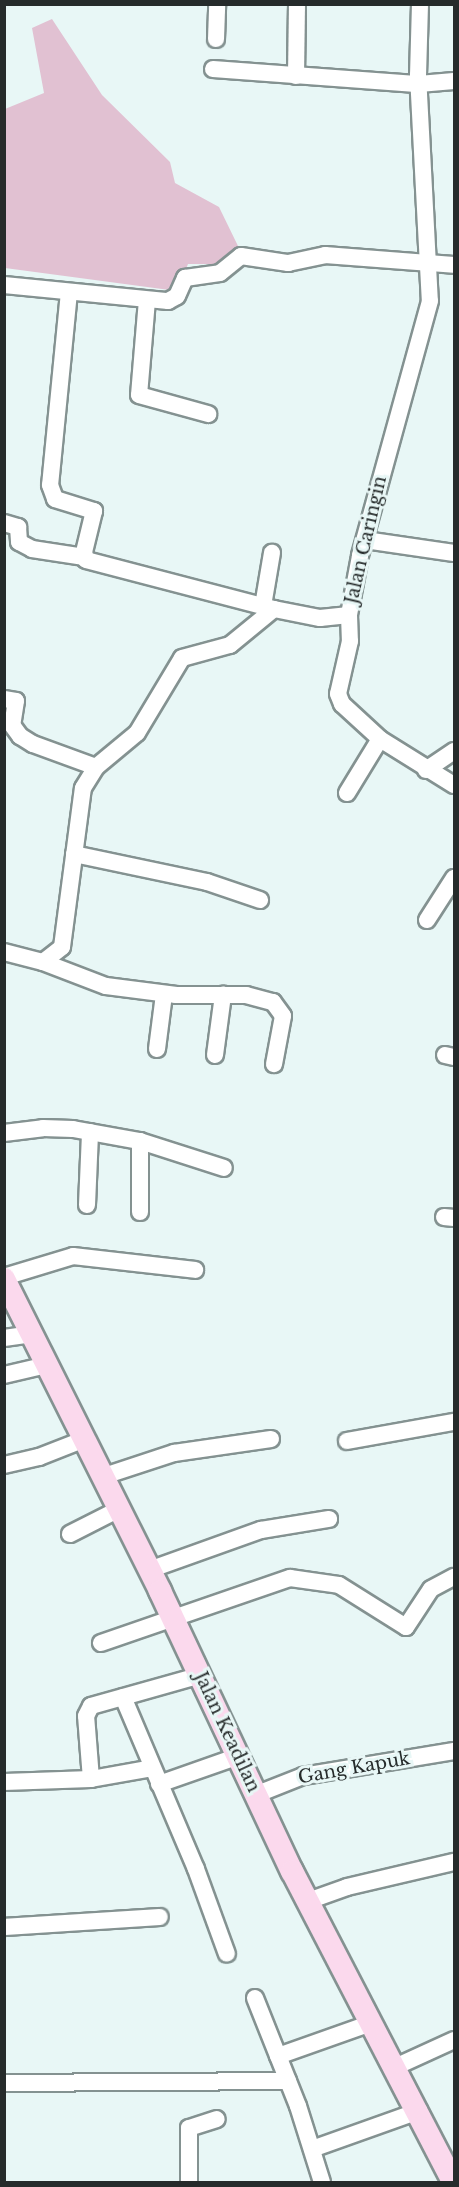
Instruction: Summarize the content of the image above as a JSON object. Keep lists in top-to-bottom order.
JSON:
{
  "streets": {
    "main road": ["Jalan Keadilan"],
    "street": ["Jalan Caringin", "Gang Kapuk"]
  },
  "crossings": [
    ["Jalan Keadilan", "Gang Kapuk"]
  ]
}
